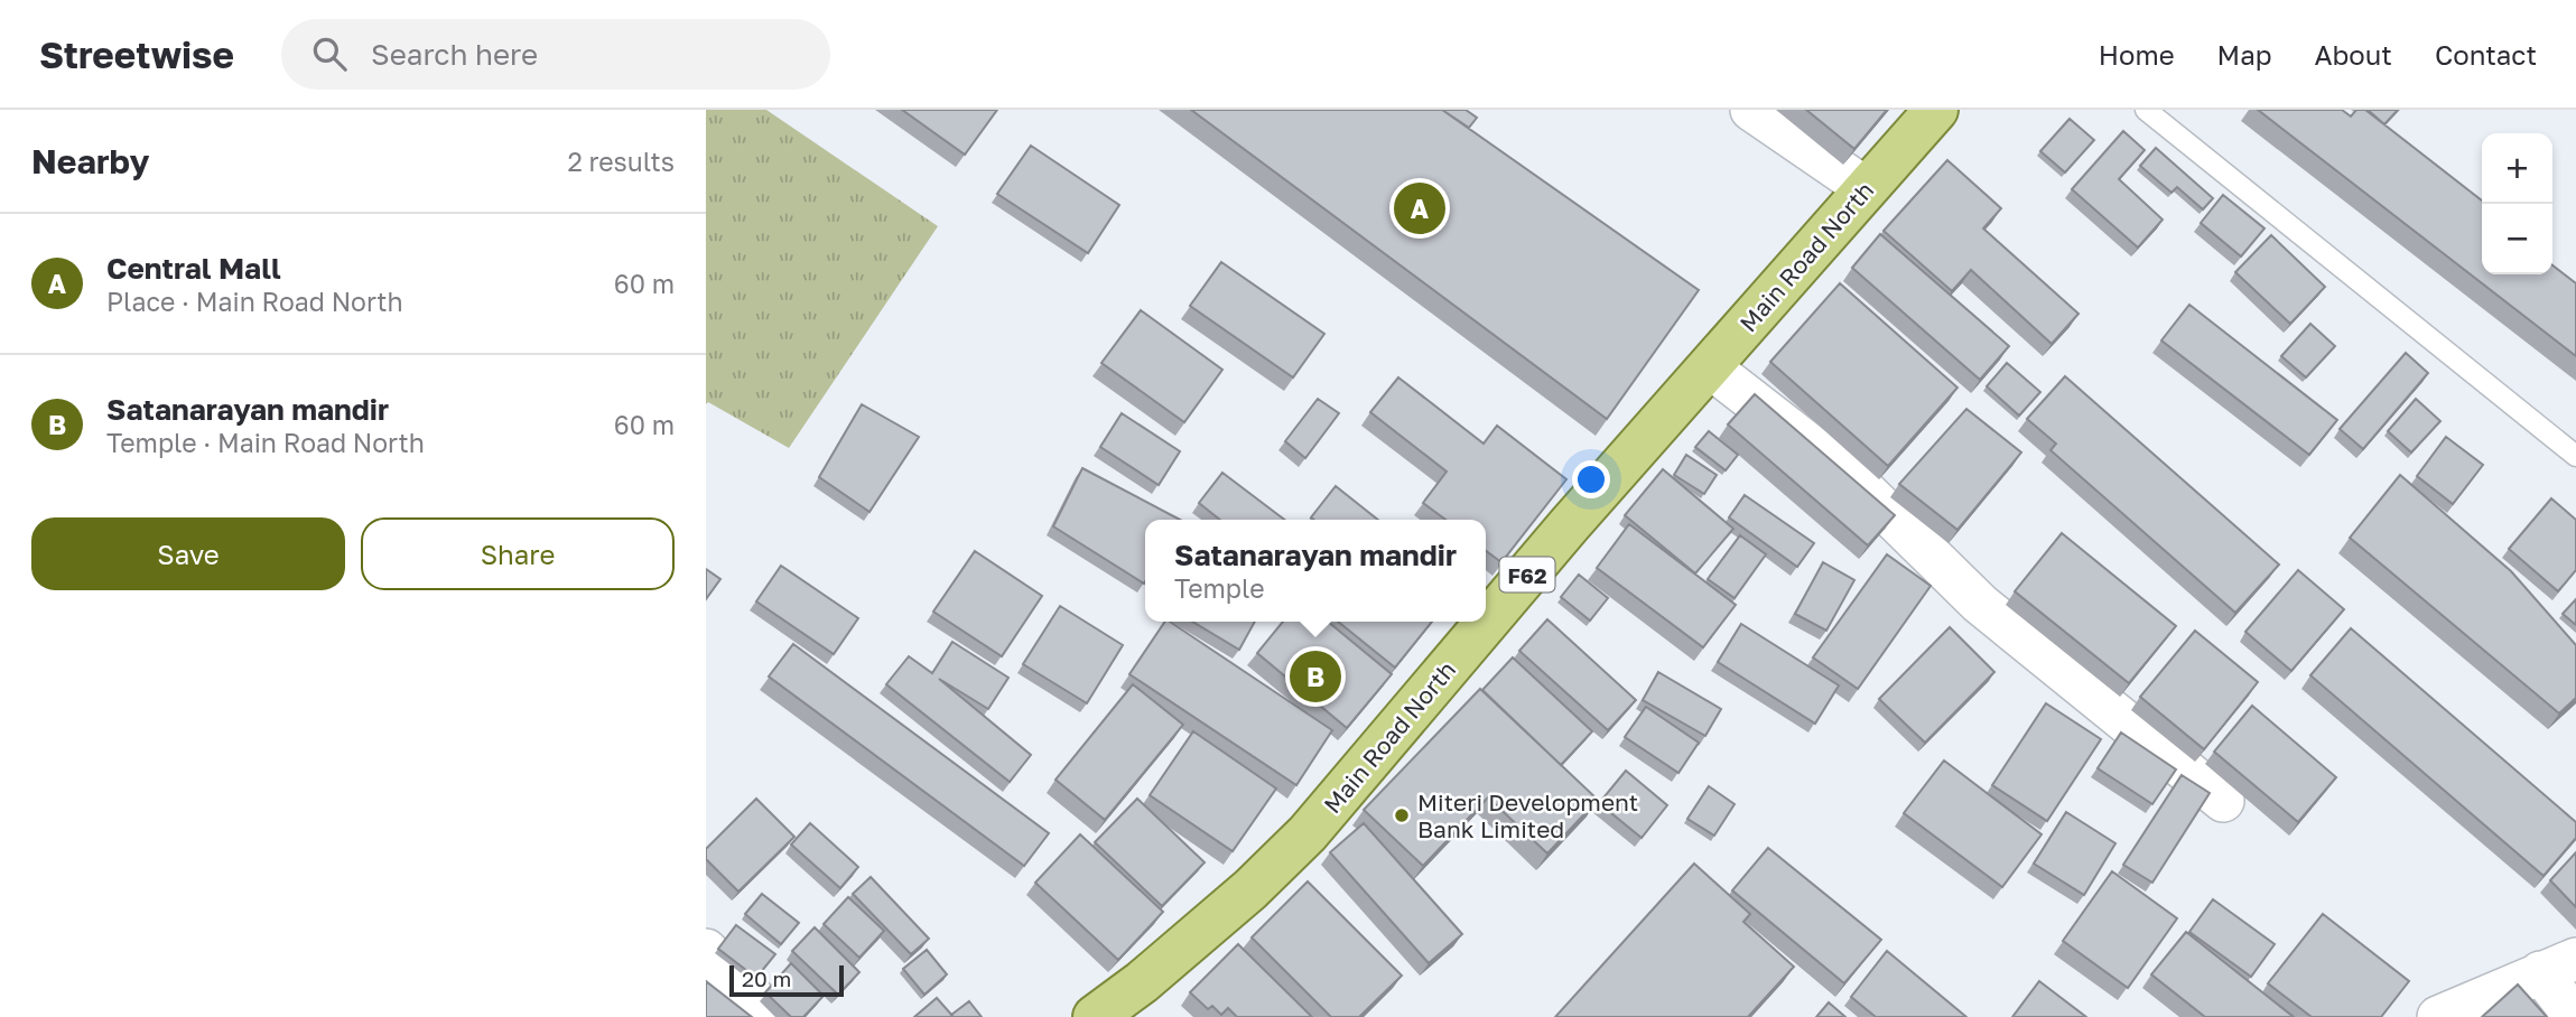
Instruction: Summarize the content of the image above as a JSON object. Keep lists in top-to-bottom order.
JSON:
{
  "streets": {
    "main road": ["Main Road North", "F62"]
  },
  "places": ["Miteri Development Bank Limited"],
  "scale_bar": "20 m",
  "page": {
    "header": "Streetwise",
    "search": "Search here",
    "nav": [
      "Home",
      "Map",
      "About",
      "Contact"
    ],
    "heading": ["Nearby", "2 results"],
    "map_buttons": ["+", "−"],
    "pins": ["A", "B"],
    "list": [
      {
        "mark": "A",
        "name": "Central Mall",
        "note": "Place · Main Road North",
        "value": "60 m"
      },
      {
        "mark": "B",
        "name": "Satanarayan mandir",
        "note": "Temple · Main Road North",
        "value": "60 m"
      }
    ],
    "buttons": ["Save", "Share"],
    "popup": ["Satanarayan mandir", "Temple"],
    "scale": "20 m"
  }
}
